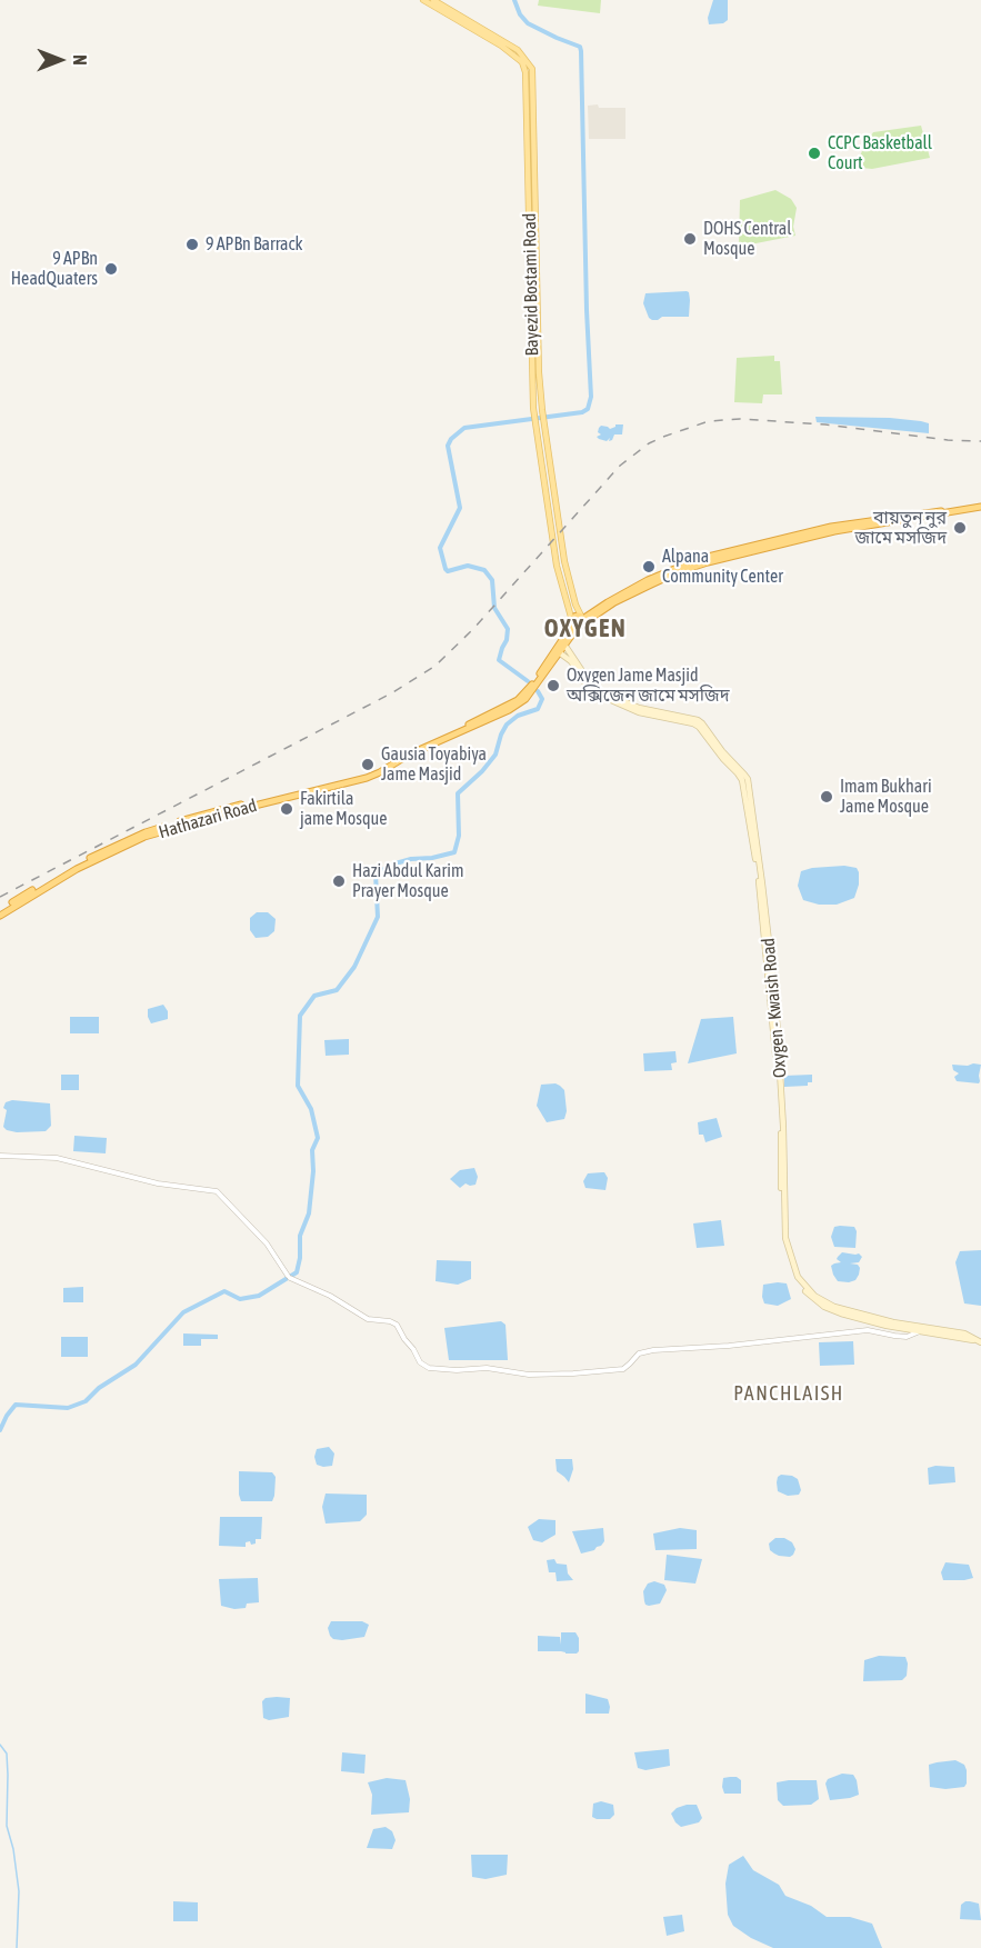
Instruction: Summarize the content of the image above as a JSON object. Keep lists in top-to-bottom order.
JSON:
{
  "streets": {
    "highway": ["Hathazari Road"],
    "main road": ["Bayezid Bostami Road", "Oxygen - Kwaish Road"]
  },
  "crossings": [
    ["Bayezid Bostami Road", "Hathazari Road"],
    ["Hathazari Road", "Oxygen - Kwaish Road"]
  ],
  "districts": ["OXYGEN", "PANCHLAISH"],
  "places": [
    "CCPC Basketball Court",
    "DOHS Central Mosque",
    "9 APBn Barrack",
    "9 APBn HeadQuaters",
    "বায়তুন্ নুর জামে মসজিদ",
    "Alpana Community Center",
    "Oxygen Jame Masjid অক্সিজেন জামে মসজিদ",
    "Gausia Toyabiya Jame Masjid",
    "Imam Bukhari Jame Mosque",
    "Fakirtila jame Mosque",
    "Hazi Abdul Karim Prayer Mosque"
  ],
  "north": "right"
}
